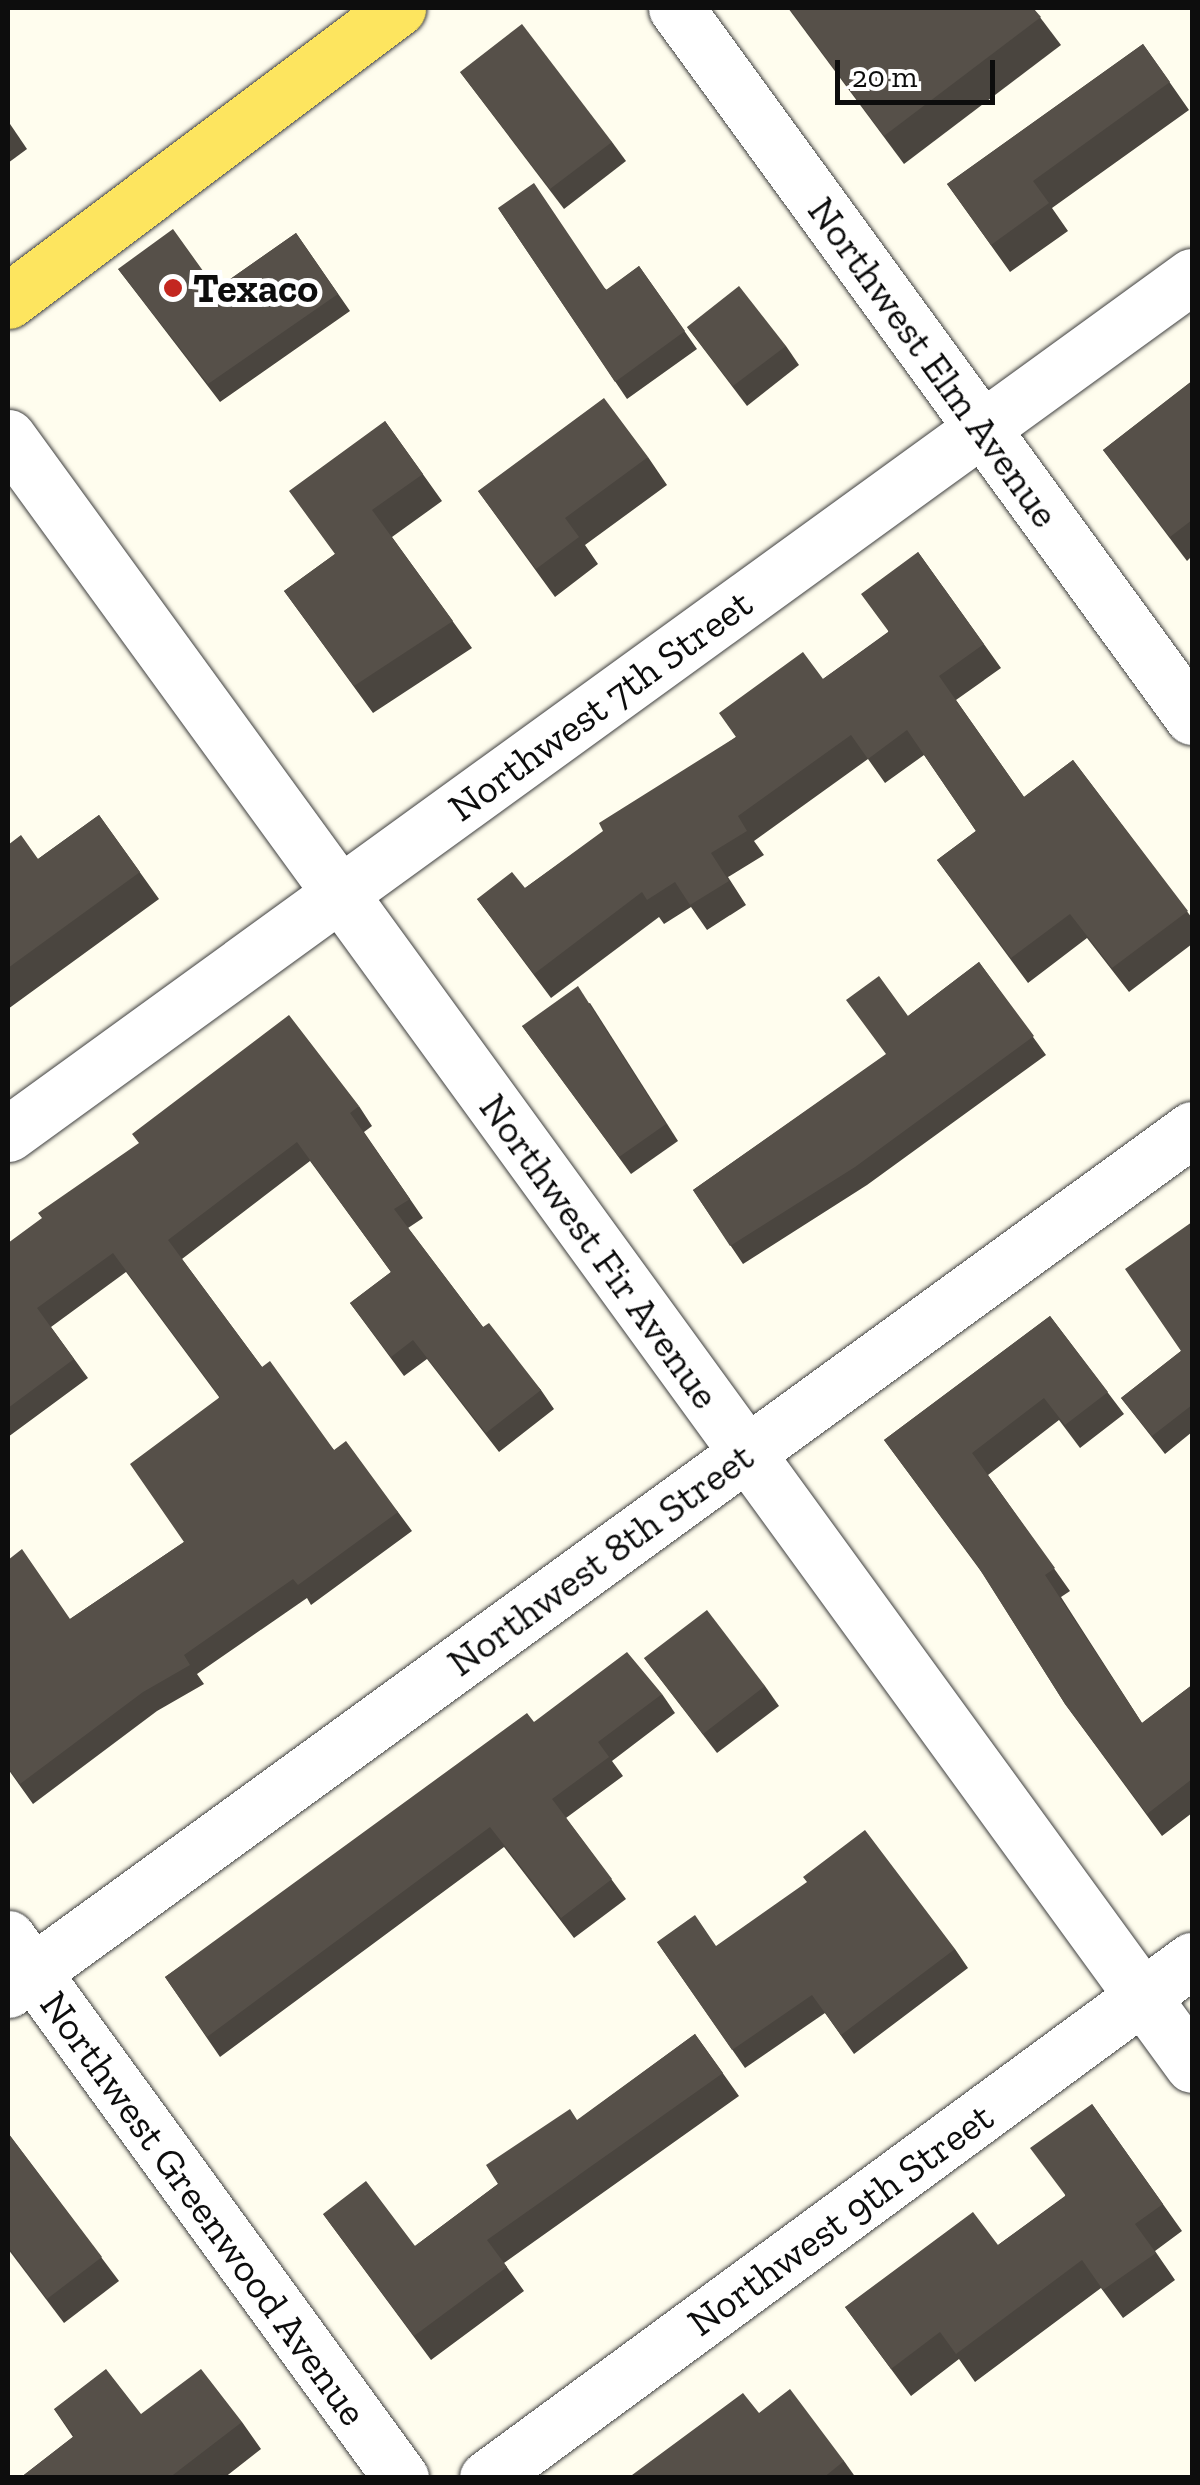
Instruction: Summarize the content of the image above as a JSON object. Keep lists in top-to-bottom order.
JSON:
{
  "streets": {
    "street": [
      "Northwest Elm Avenue",
      "Northwest 7th Street",
      "Northwest Fir Avenue",
      "Northwest 8th Street",
      "Northwest Greenwood Avenue",
      "Northwest 9th Street"
    ]
  },
  "crossings": [
    ["Northwest Elm Avenue", "Northwest 7th Street"],
    ["Northwest 7th Street", "Northwest Fir Avenue"],
    ["Northwest Fir Avenue", "Northwest 8th Street"],
    ["Northwest Fir Avenue", "Northwest 9th Street"],
    ["Northwest 8th Street", "Northwest Greenwood Avenue"]
  ],
  "places": ["Texaco"],
  "scale_bar": "20 m"
}
